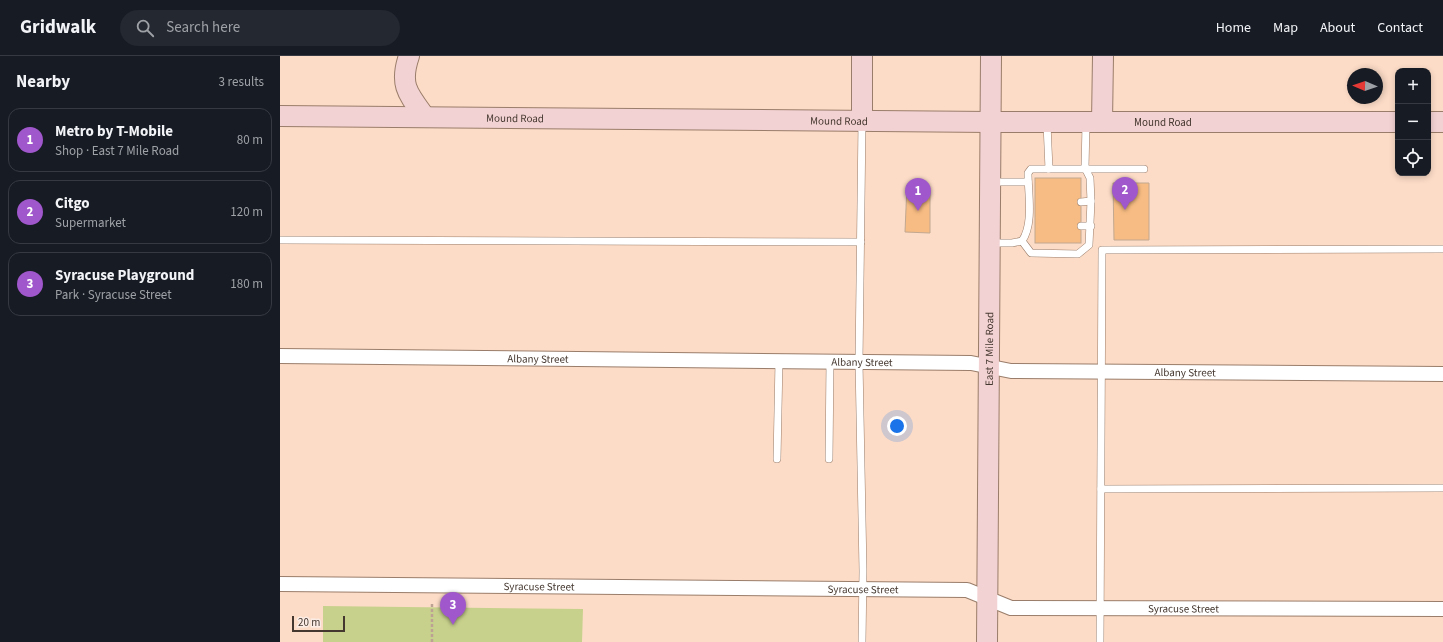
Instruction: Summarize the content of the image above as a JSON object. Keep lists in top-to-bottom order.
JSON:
{
  "streets": {
    "main road": ["Mound Road", "East 7 Mile Road"],
    "street": ["Albany Street", "Syracuse Street"]
  },
  "crossings": [
    ["Mound Road", "East 7 Mile Road"],
    ["East 7 Mile Road", "Albany Street"],
    ["East 7 Mile Road", "Syracuse Street"]
  ],
  "scale_bar": "20 m",
  "north": "left",
  "page": {
    "header": "Gridwalk",
    "search": "Search here",
    "nav": [
      "Home",
      "Map",
      "About",
      "Contact"
    ],
    "heading": ["Nearby", "3 results"],
    "map_buttons": ["+", "−"],
    "list": [
      {
        "mark": "1",
        "name": "Metro by T-Mobile",
        "note": "Shop · East 7 Mile Road",
        "value": "80 m"
      },
      {
        "mark": "2",
        "name": "Citgo",
        "note": "Supermarket",
        "value": "120 m"
      },
      {
        "mark": "3",
        "name": "Syracuse Playground",
        "note": "Park · Syracuse Street",
        "value": "180 m"
      }
    ],
    "pins": ["2", "1", "3"],
    "scale": "20 m"
  }
}
